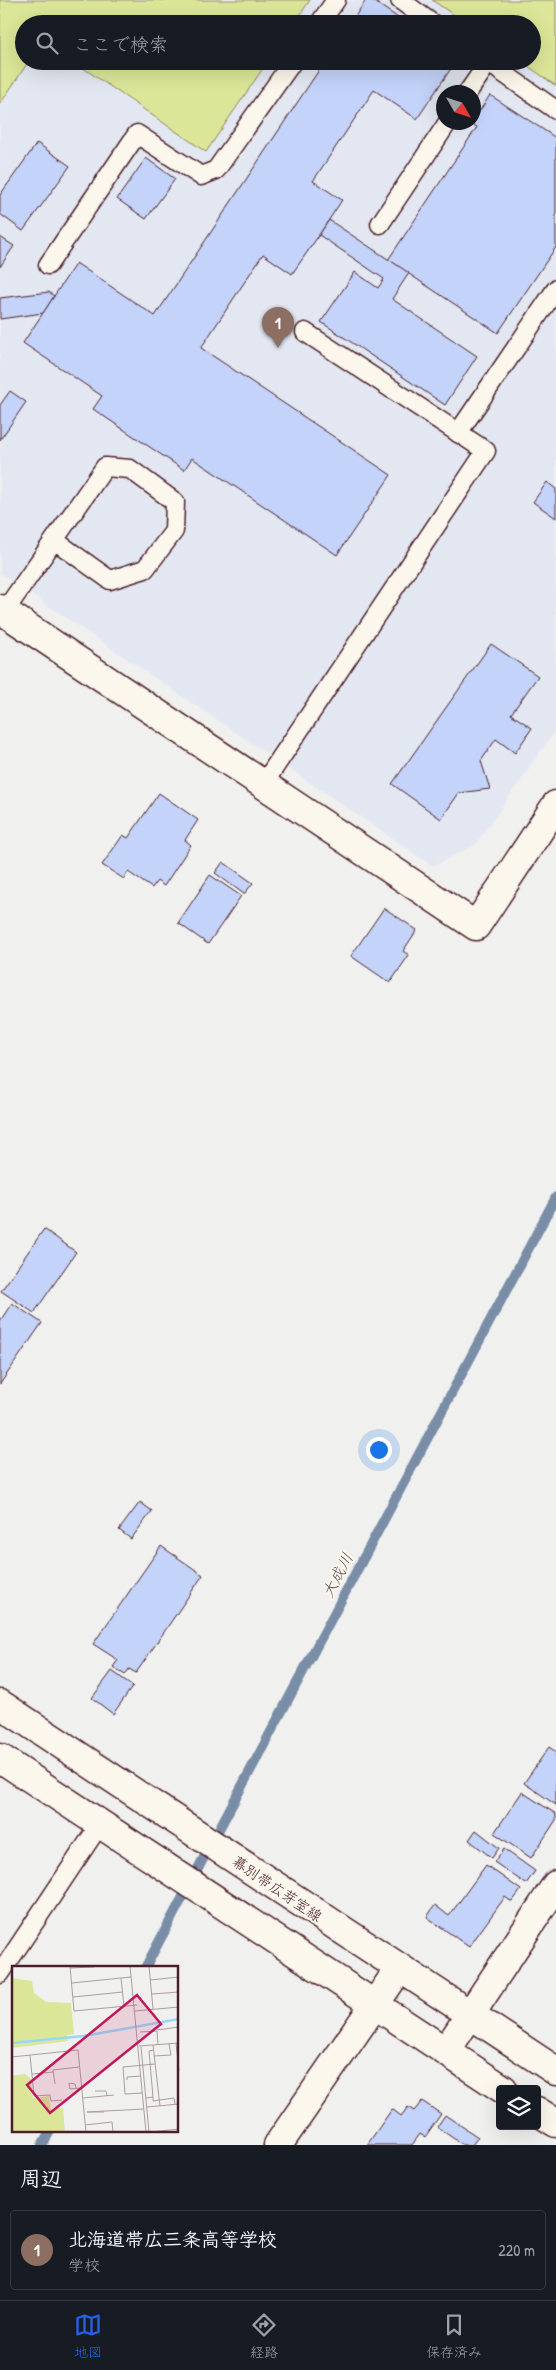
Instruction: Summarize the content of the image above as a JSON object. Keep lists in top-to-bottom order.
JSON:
{
  "streets": {
    "main road": ["幕別帯広芽室線"]
  },
  "water": ["大成川"],
  "north": "bottom right",
  "page": {
    "search": "ここで検索",
    "pins": "1",
    "heading": "周辺",
    "list": [
      {
        "mark": "1",
        "name": "北海道帯広三条高等学校",
        "note": "学校",
        "value": "220 m"
      }
    ],
    "nav": ["地図", "経路", "保存済み"]
  }
}
